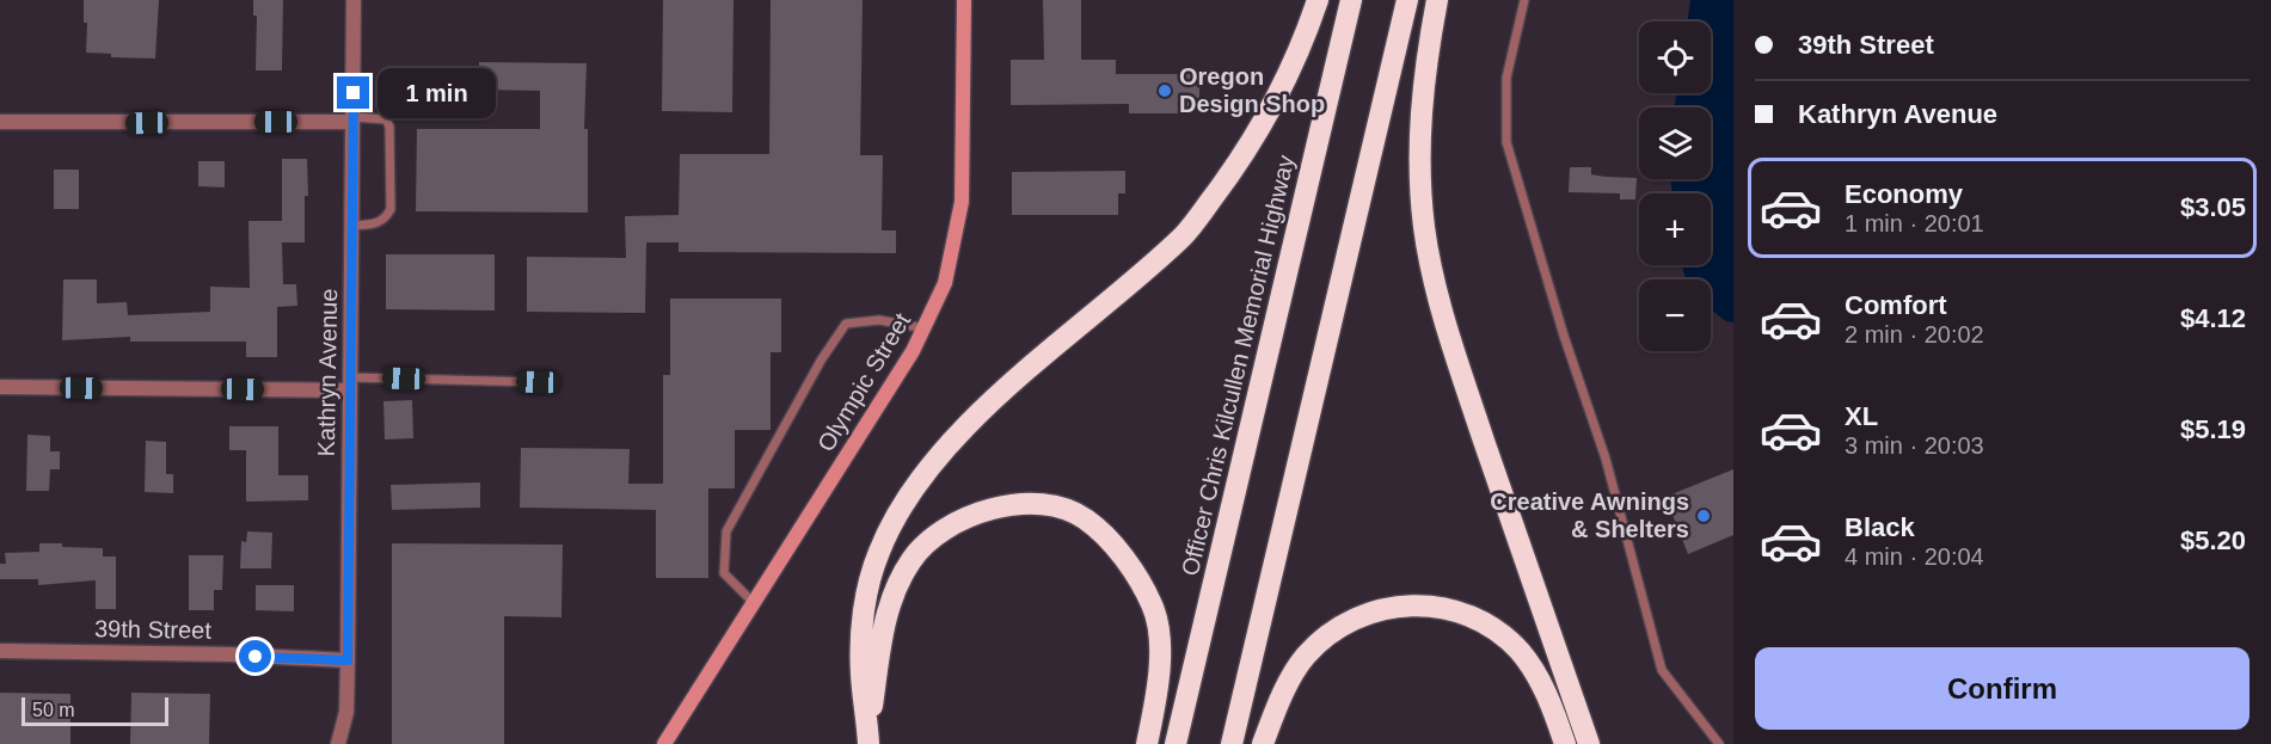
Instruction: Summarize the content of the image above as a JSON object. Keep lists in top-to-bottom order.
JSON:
{
  "streets": {
    "highway": ["Officer Chris Kilcullen Memorial Highway"],
    "main road": ["Olympic Street"],
    "street": ["Kathryn Avenue", "39th Street"]
  },
  "crossings": [
    ["Kathryn Avenue", "39th Street"]
  ],
  "places": ["Oregon Design Shop", "Creative Awnings & Shelters"],
  "scale_bar": "50 m",
  "page": {
    "banner": ["39th Street", "Kathryn Avenue"],
    "map_buttons": ["+", "−"],
    "bubble": "1 min",
    "list": [
      {
        "name": "Economy",
        "note": "1 min · 20:01",
        "value": "$3.05"
      },
      {
        "name": "Comfort",
        "note": "2 min · 20:02",
        "value": "$4.12"
      },
      {
        "name": "XL",
        "note": "3 min · 20:03",
        "value": "$5.19"
      },
      {
        "name": "Black",
        "note": "4 min · 20:04",
        "value": "$5.20"
      }
    ],
    "buttons": "Confirm",
    "scale": "50 m"
  }
}
